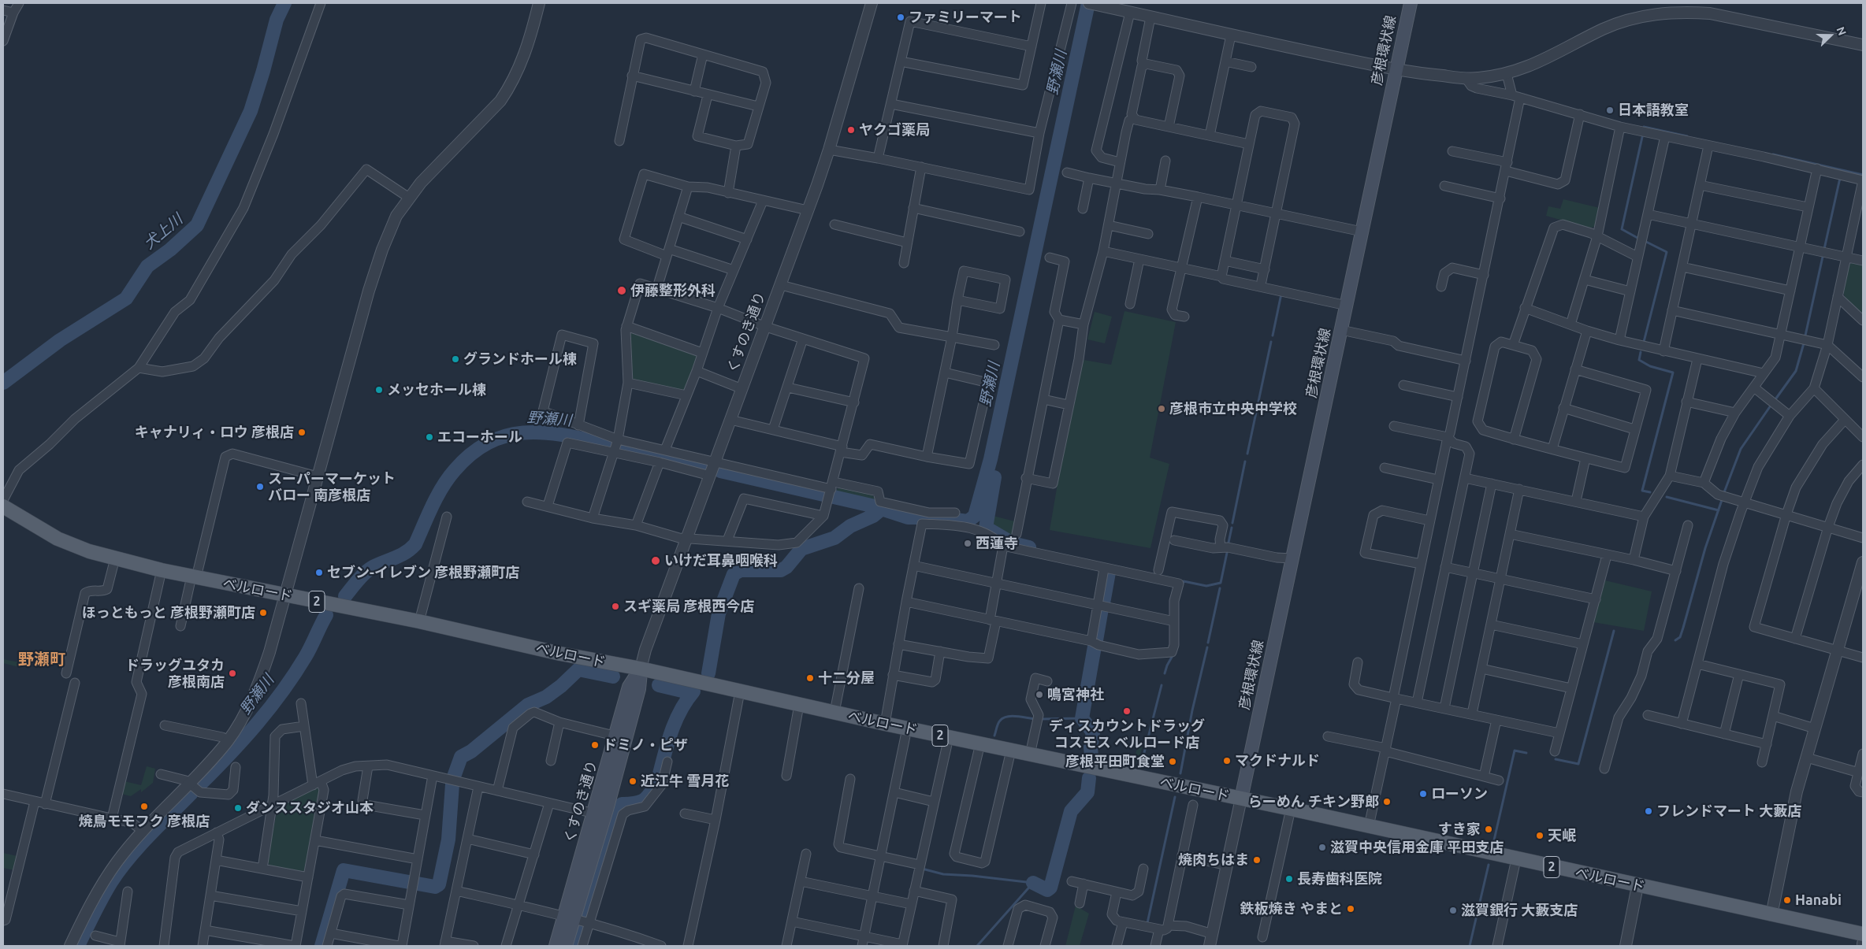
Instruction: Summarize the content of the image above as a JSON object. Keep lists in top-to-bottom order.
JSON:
{
  "streets": {
    "main road": [
      "彦根環状線",
      "くすのき通り",
      "ベルロード",
      "2"
    ]
  },
  "crossings": [
    ["彦根環状線", "ベルロード"],
    ["くすのき通り", "ベルロード"]
  ],
  "districts": ["野瀬町"],
  "water": ["野瀬川", "犬上川"],
  "places": [
    "ファミリーマート",
    "日本語教室",
    "ヤクゴ薬局",
    "伊藤整形外科",
    "グランドホール棟",
    "メッセホール棟",
    "彦根市立中央中学校",
    "キャナリィ・ロウ 彦根店",
    "エコーホール",
    "スーパーマーケット バロー 南彦根店",
    "西蓮寺",
    "いけだ耳鼻咽喉科",
    "セブン-イレブン 彦根野瀬町店",
    "スギ薬局 彦根西今店",
    "ほっともっと 彦根野瀬町店",
    "ドラッグユタカ 彦根南店",
    "十二分屋",
    "鳴宮神社",
    "ディスカウントドラッグ コスモス ベルロード店",
    "ドミノ・ピザ",
    "マクドナルド",
    "彦根平田町食堂",
    "近江牛 雪月花",
    "ローソン",
    "らーめん チキン野郎",
    "焼鳥モモフク 彦根店",
    "ダンススタジオ山本",
    "フレンドマート 大藪店",
    "すき家",
    "天岷",
    "滋賀中央信用金庫 平田支店",
    "焼肉ちはま",
    "長寿歯科医院",
    "Hanabi",
    "鉄板焼き やまと",
    "滋賀銀行 大藪支店"
  ],
  "north": "right"
}
